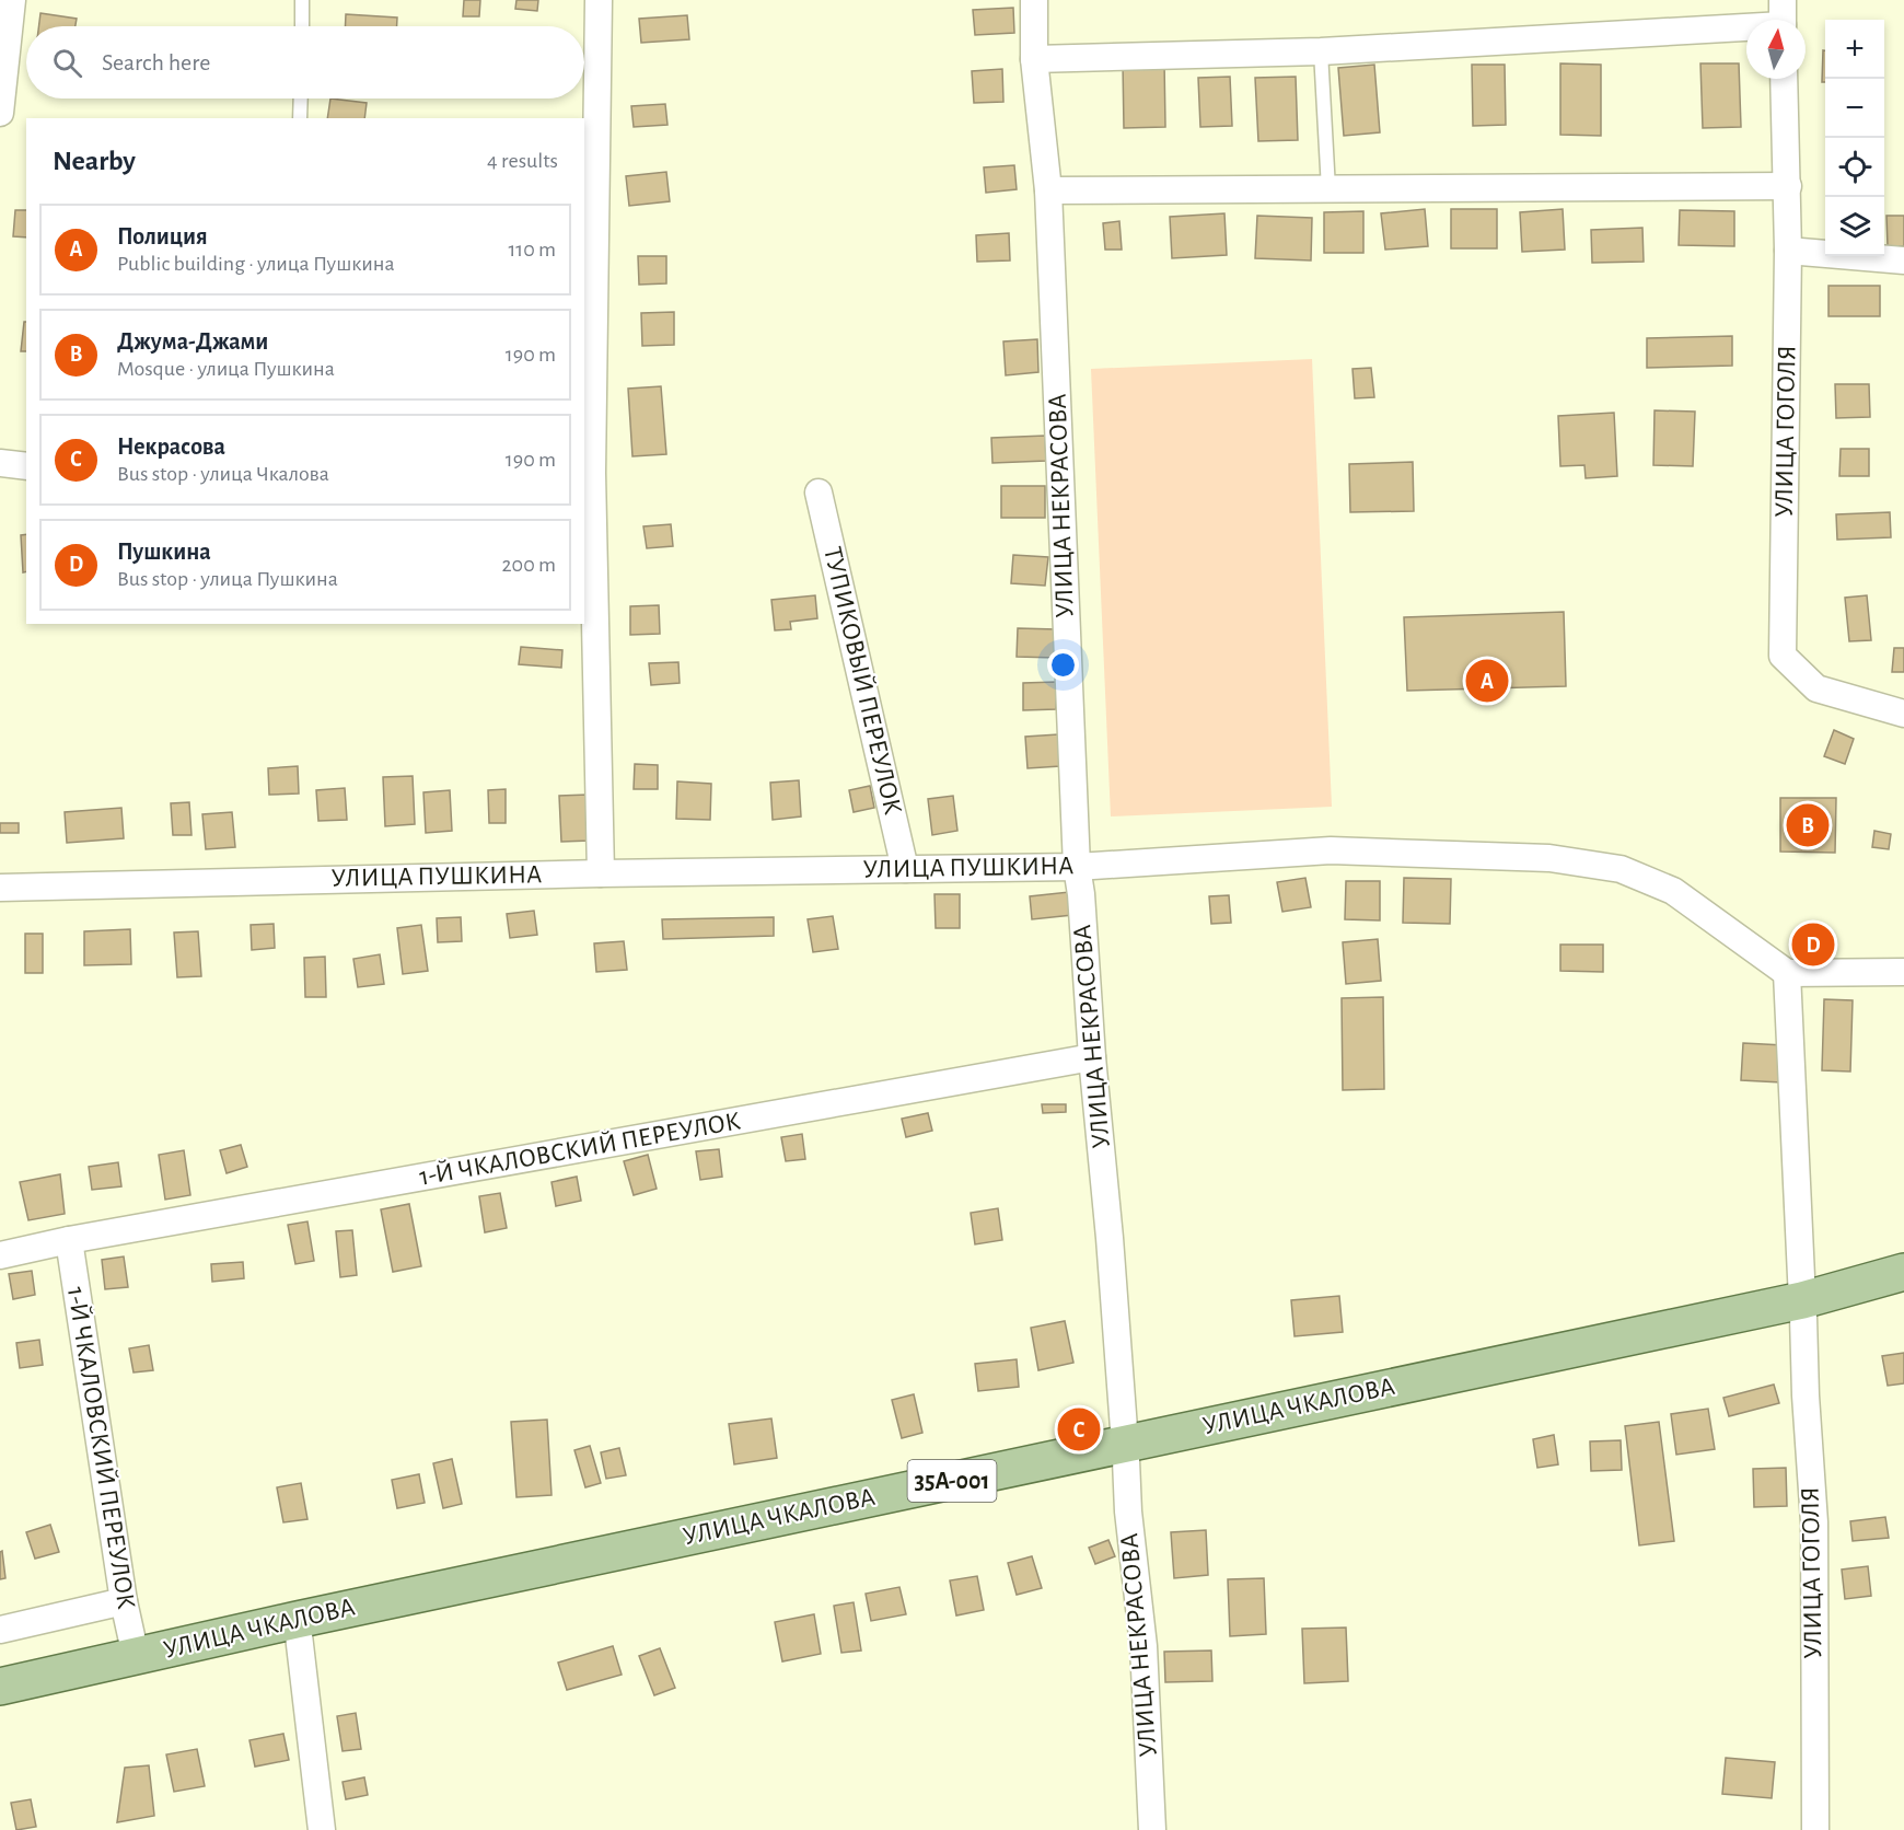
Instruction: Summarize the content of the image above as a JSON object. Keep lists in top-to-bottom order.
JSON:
{
  "streets": {
    "main road": ["УЛИЦА ЧКАЛОВА", "35А-001"],
    "street": [
      "УЛИЦА ГОГОЛЯ",
      "УЛИЦА НЕКРАСОВА",
      "ТУПИКОВЫЙ ПЕРЕУЛОК",
      "УЛИЦА ПУШКИНА",
      "1-Й ЧКАЛОВСКИЙ ПЕРЕУЛОК"
    ]
  },
  "crossings": [
    ["УЛИЦА ГОГОЛЯ", "УЛИЦА ПУШКИНА"],
    ["УЛИЦА ГОГОЛЯ", "УЛИЦА ЧКАЛОВА"],
    ["УЛИЦА НЕКРАСОВА", "УЛИЦА ПУШКИНА"],
    ["УЛИЦА НЕКРАСОВА", "1-Й ЧКАЛОВСКИЙ ПЕРЕУЛОК"],
    ["УЛИЦА НЕКРАСОВА", "УЛИЦА ЧКАЛОВА"],
    ["ТУПИКОВЫЙ ПЕРЕУЛОК", "УЛИЦА ПУШКИНА"],
    ["1-Й ЧКАЛОВСКИЙ ПЕРЕУЛОК", "УЛИЦА ЧКАЛОВА"]
  ],
  "north": "top",
  "page": {
    "map_buttons": ["+", "−"],
    "search": "Search here",
    "heading": ["Nearby", "4 results"],
    "list": [
      {
        "mark": "A",
        "name": "Полиция",
        "note": "Public building · улица Пушкина",
        "value": "110 m"
      },
      {
        "mark": "B",
        "name": "Джума-Джами",
        "note": "Mosque · улица Пушкина",
        "value": "190 m"
      },
      {
        "mark": "C",
        "name": "Некрасова",
        "note": "Bus stop · улица Чкалова",
        "value": "190 m"
      },
      {
        "mark": "D",
        "name": "Пушкина",
        "note": "Bus stop · улица Пушкина",
        "value": "200 m"
      }
    ],
    "pins": [
      "A",
      "B",
      "D",
      "C"
    ]
  }
}
